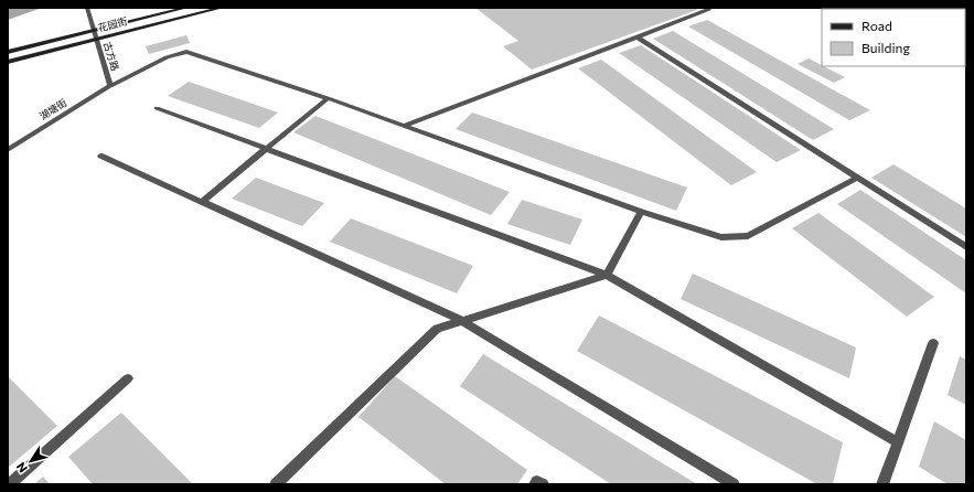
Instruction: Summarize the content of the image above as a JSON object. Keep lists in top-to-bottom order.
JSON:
{
  "streets": {
    "main road": ["花园街"],
    "street": ["古方路", "湖塘街"]
  },
  "crossings": [
    ["花园街", "古方路"],
    ["古方路", "湖塘街"]
  ],
  "legend": ["Road", "Building"],
  "north": "bottom left"
}
